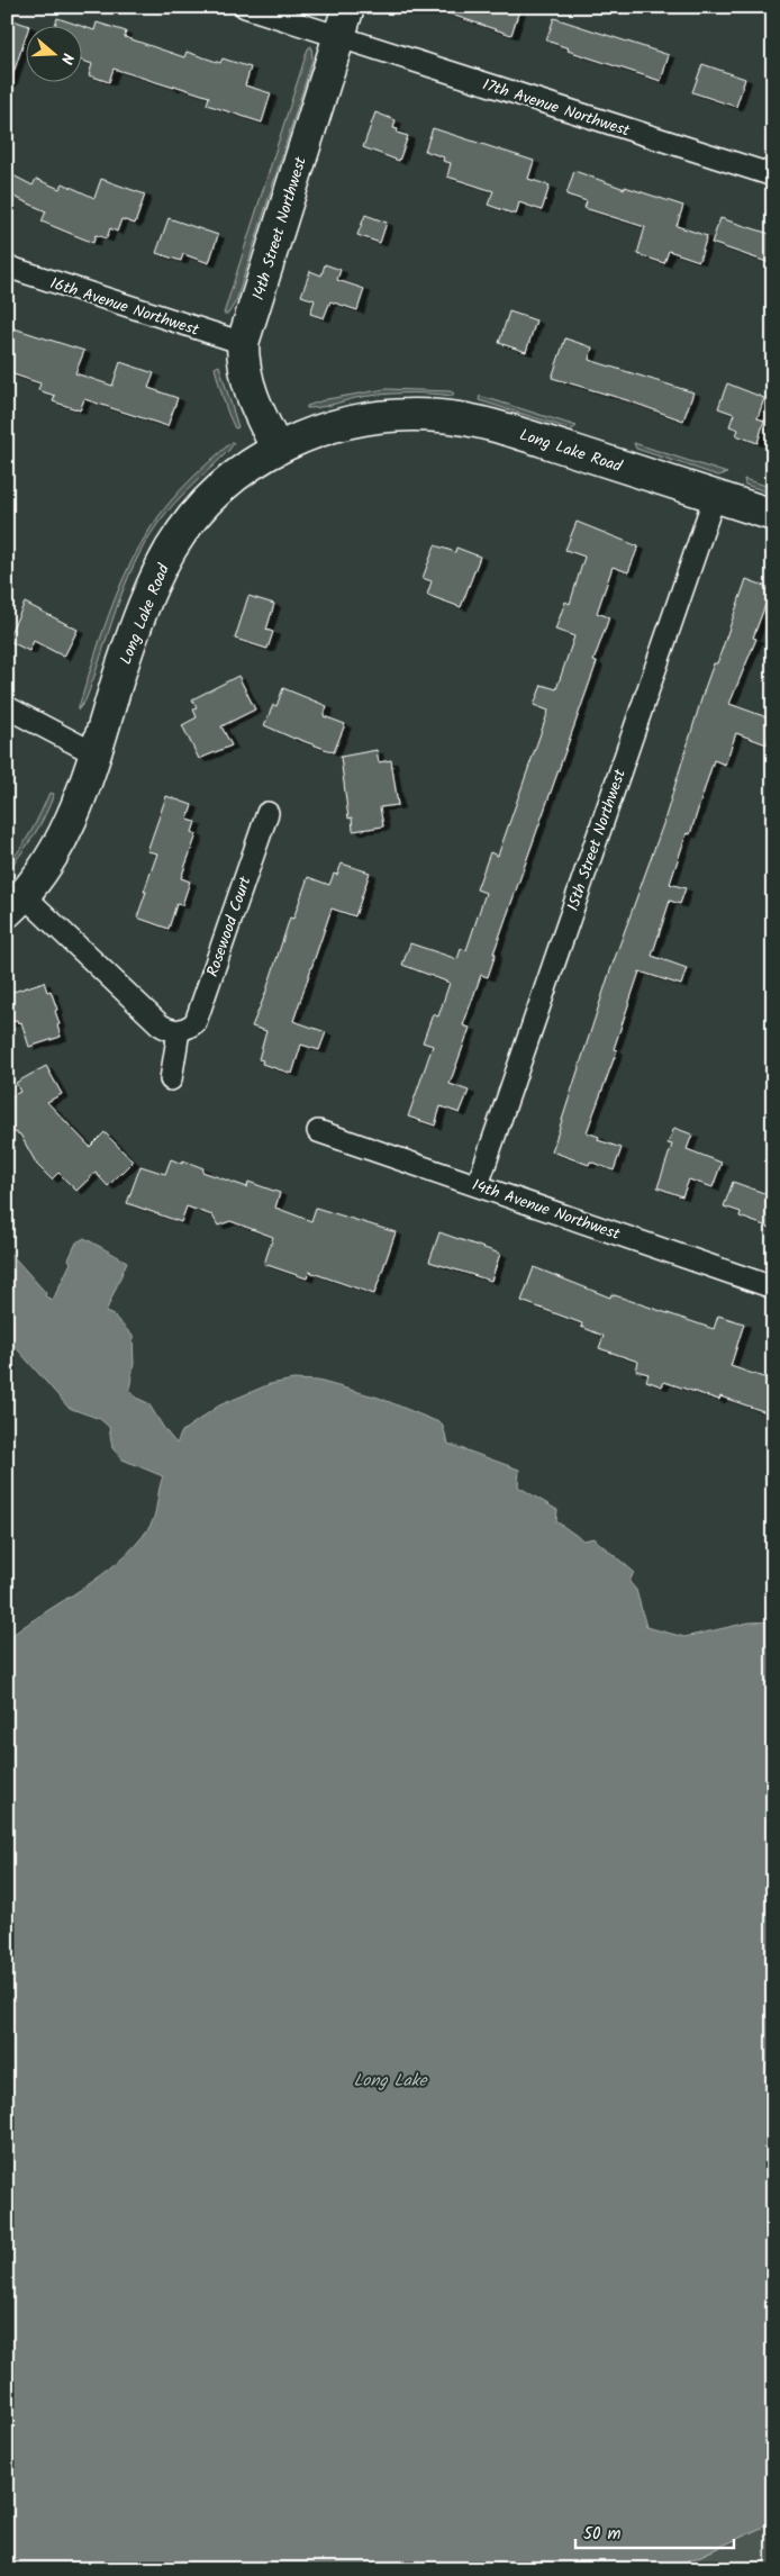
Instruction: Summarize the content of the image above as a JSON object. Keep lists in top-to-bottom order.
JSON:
{
  "streets": {
    "street": [
      "17th Avenue Northwest",
      "14th Street Northwest",
      "16th Avenue Northwest",
      "Long Lake Road",
      "15th Street Northwest",
      "Rosewood Court",
      "14th Avenue Northwest"
    ]
  },
  "crossings": [
    ["17th Avenue Northwest", "14th Street Northwest"],
    ["14th Street Northwest", "16th Avenue Northwest"],
    ["14th Street Northwest", "Long Lake Road"],
    ["Long Lake Road", "15th Street Northwest"],
    ["15th Street Northwest", "14th Avenue Northwest"]
  ],
  "water": ["Long Lake"],
  "scale_bar": "50 m",
  "north": "right"
}
